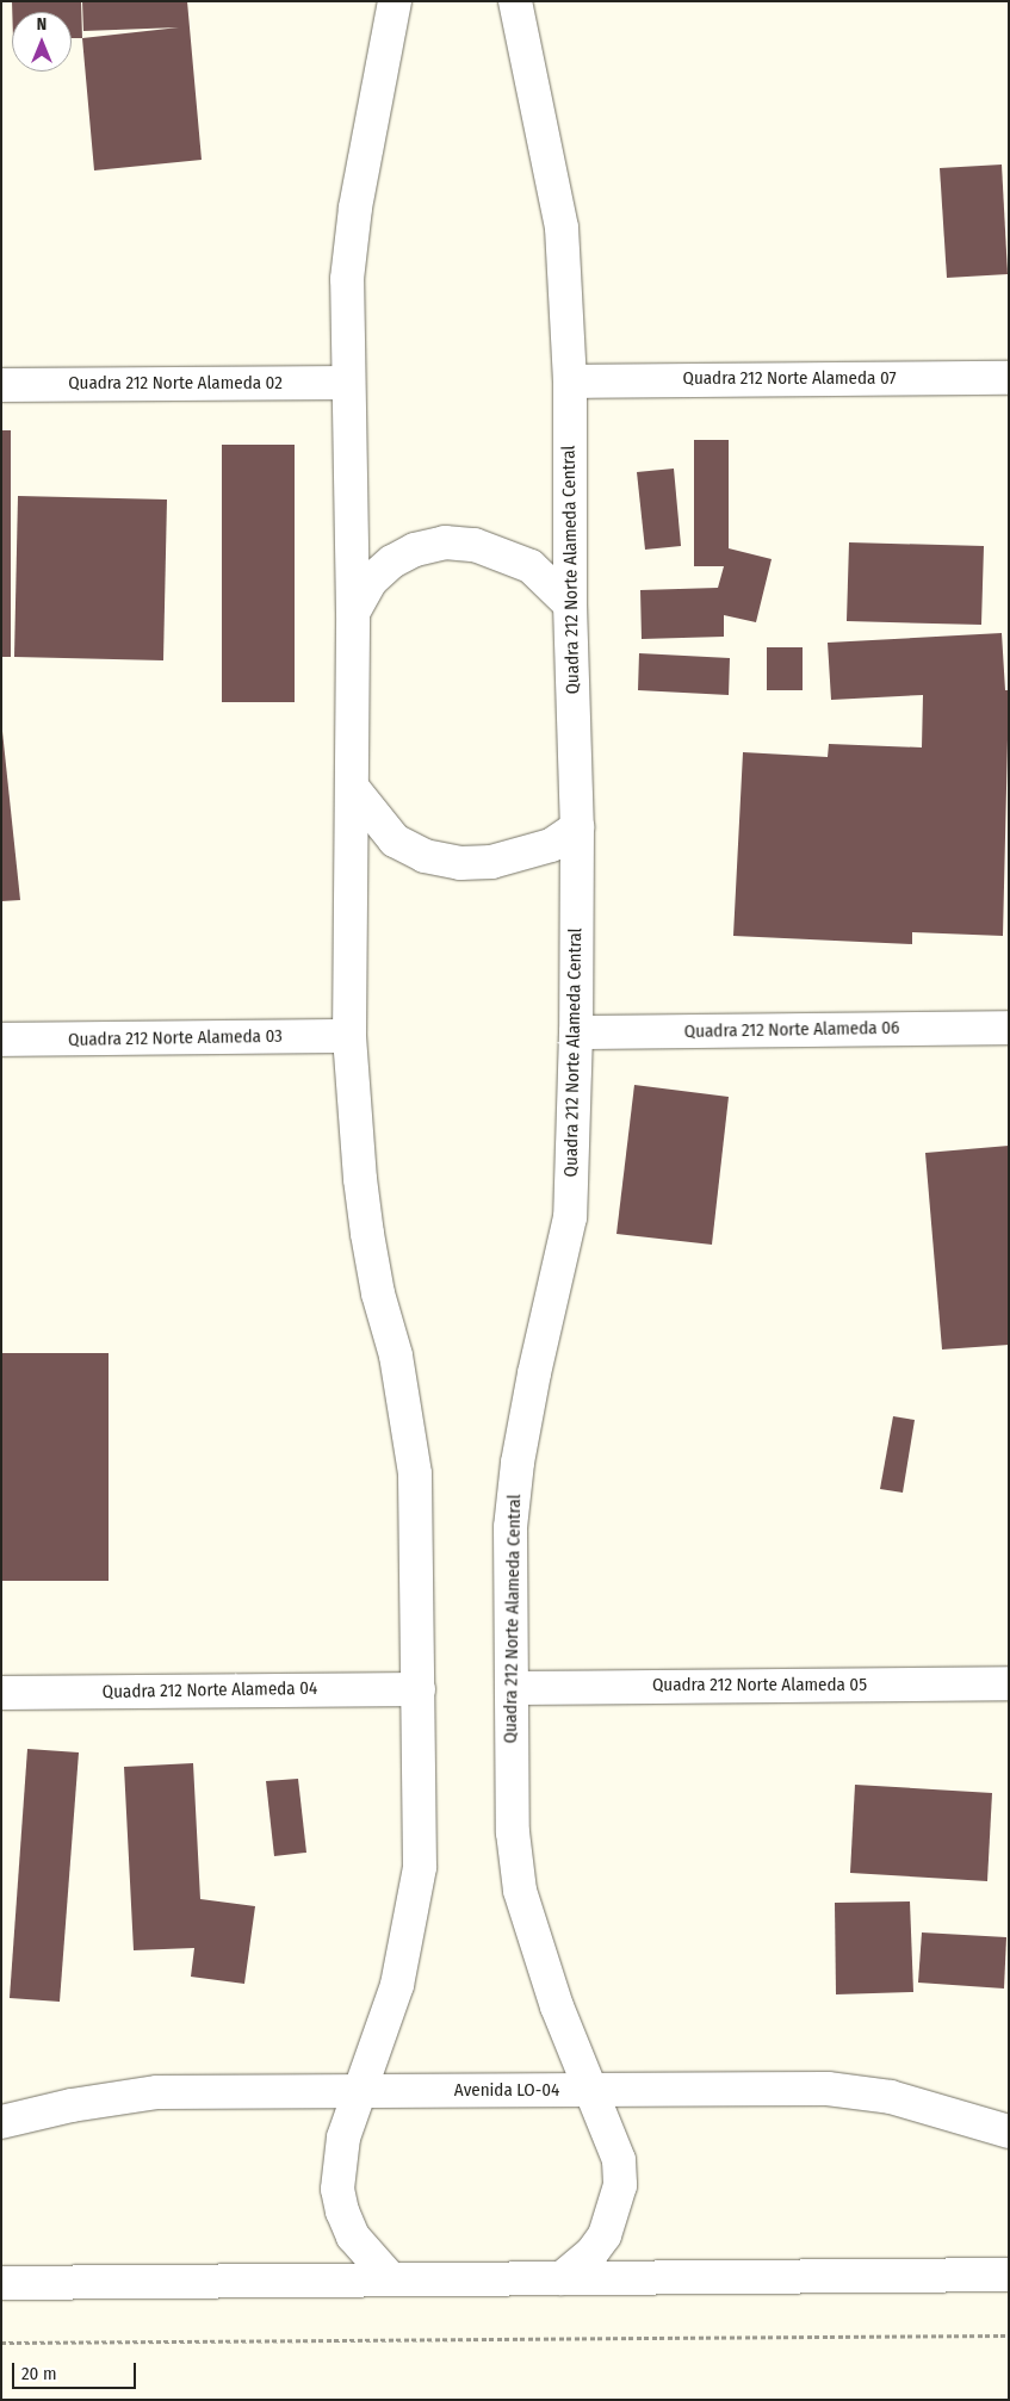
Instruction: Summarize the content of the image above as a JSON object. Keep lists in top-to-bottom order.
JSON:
{
  "streets": {
    "street": [
      "Quadra 212 Norte Alameda 07",
      "Quadra 212 Norte Alameda 02",
      "Quadra 212 Norte Alameda Central",
      "Quadra 212 Norte Alameda 06",
      "Quadra 212 Norte Alameda 03",
      "Quadra 212 Norte Alameda 05",
      "Quadra 212 Norte Alameda 04",
      "Avenida LO-04"
    ]
  },
  "crossings": [
    ["Quadra 212 Norte Alameda 07", "Quadra 212 Norte Alameda Central"],
    ["Quadra 212 Norte Alameda Central", "Quadra 212 Norte Alameda 06"],
    ["Quadra 212 Norte Alameda Central", "Quadra 212 Norte Alameda 05"],
    ["Quadra 212 Norte Alameda Central", "Avenida LO-04"]
  ],
  "scale_bar": "20 m",
  "north": "top"
}
